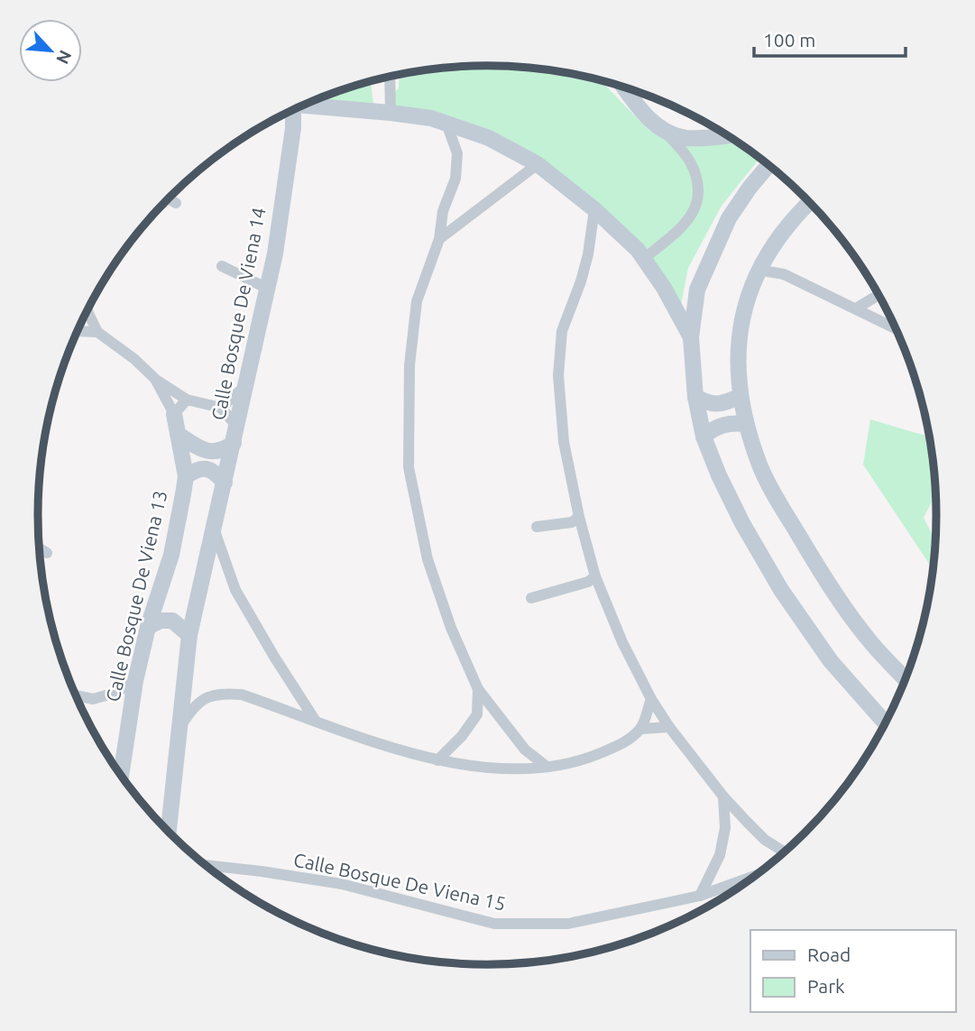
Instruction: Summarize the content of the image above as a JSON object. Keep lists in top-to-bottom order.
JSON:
{
  "streets": {
    "street": ["Calle Bosque De Viena 14", "Calle Bosque De Viena 13", "Calle Bosque De Viena 15"]
  },
  "crossings": [
    ["Calle Bosque De Viena 14", "Calle Bosque De Viena 13"]
  ],
  "legend": ["Road", "Park"],
  "scale_bar": "100 m",
  "north": "bottom right"
}
